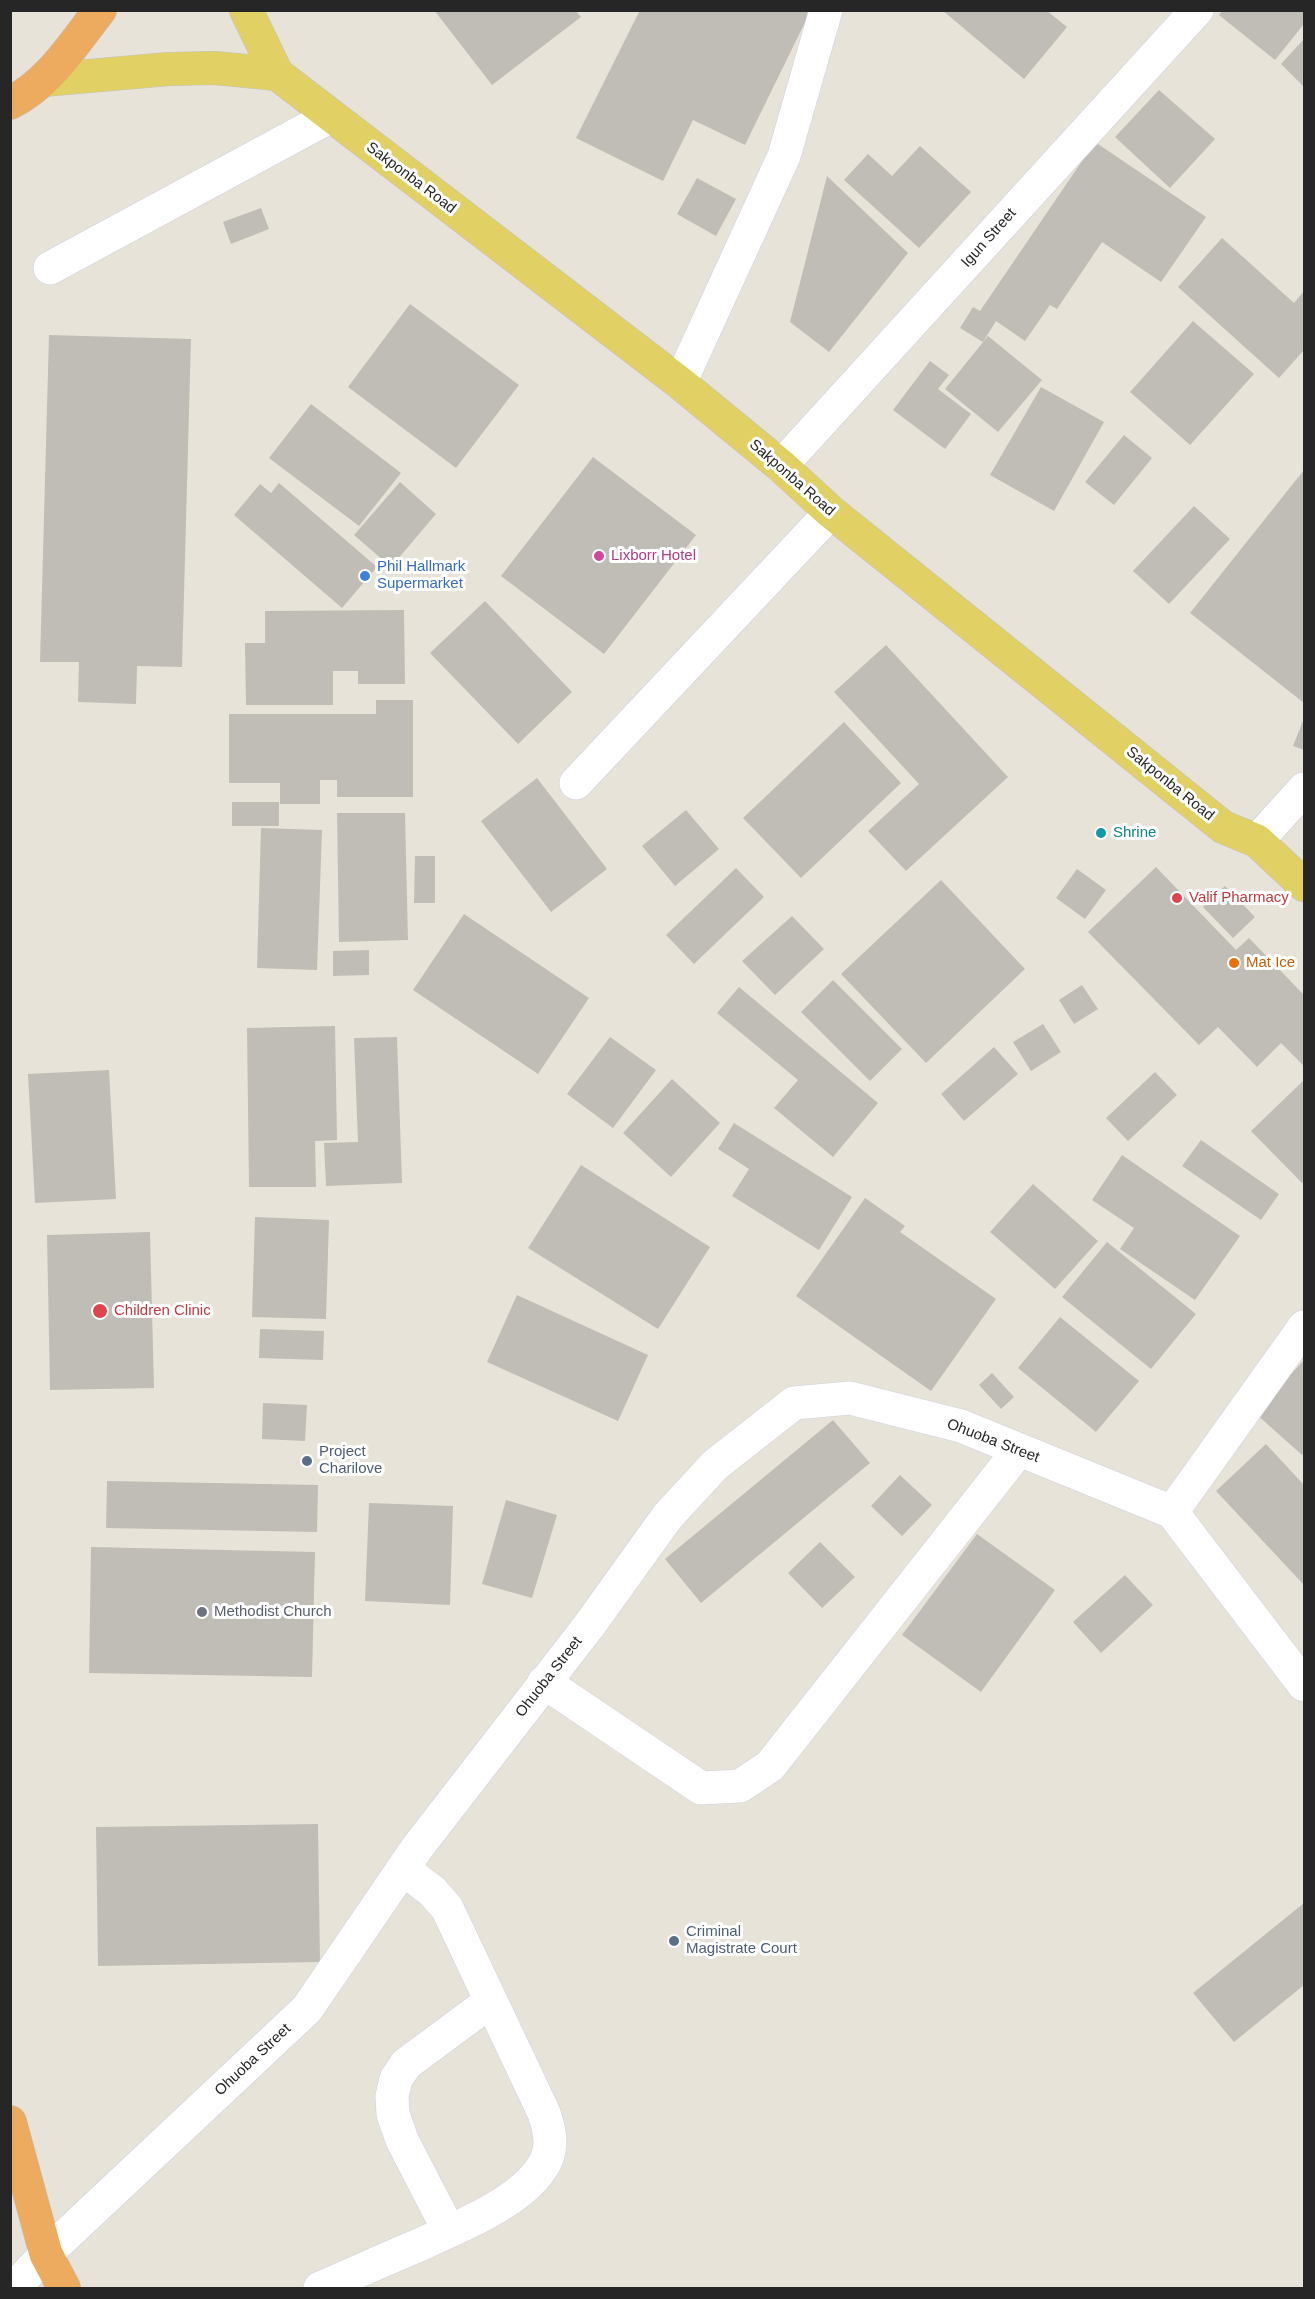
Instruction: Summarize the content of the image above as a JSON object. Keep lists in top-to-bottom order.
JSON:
{
  "streets": {
    "main road": ["Sakponba Road"],
    "street": ["Igun Street", "Ohuoba Street"]
  },
  "crossings": [
    ["Sakponba Road", "Igun Street"]
  ],
  "places": [
    "Lixborr Hotel",
    "Phil Hallmark Supermarket",
    "Shrine",
    "Valif Pharmacy",
    "Mat Ice",
    "Children Clinic",
    "Project Charilove",
    "Methodist Church",
    "Criminal Magistrate Court"
  ]
}
